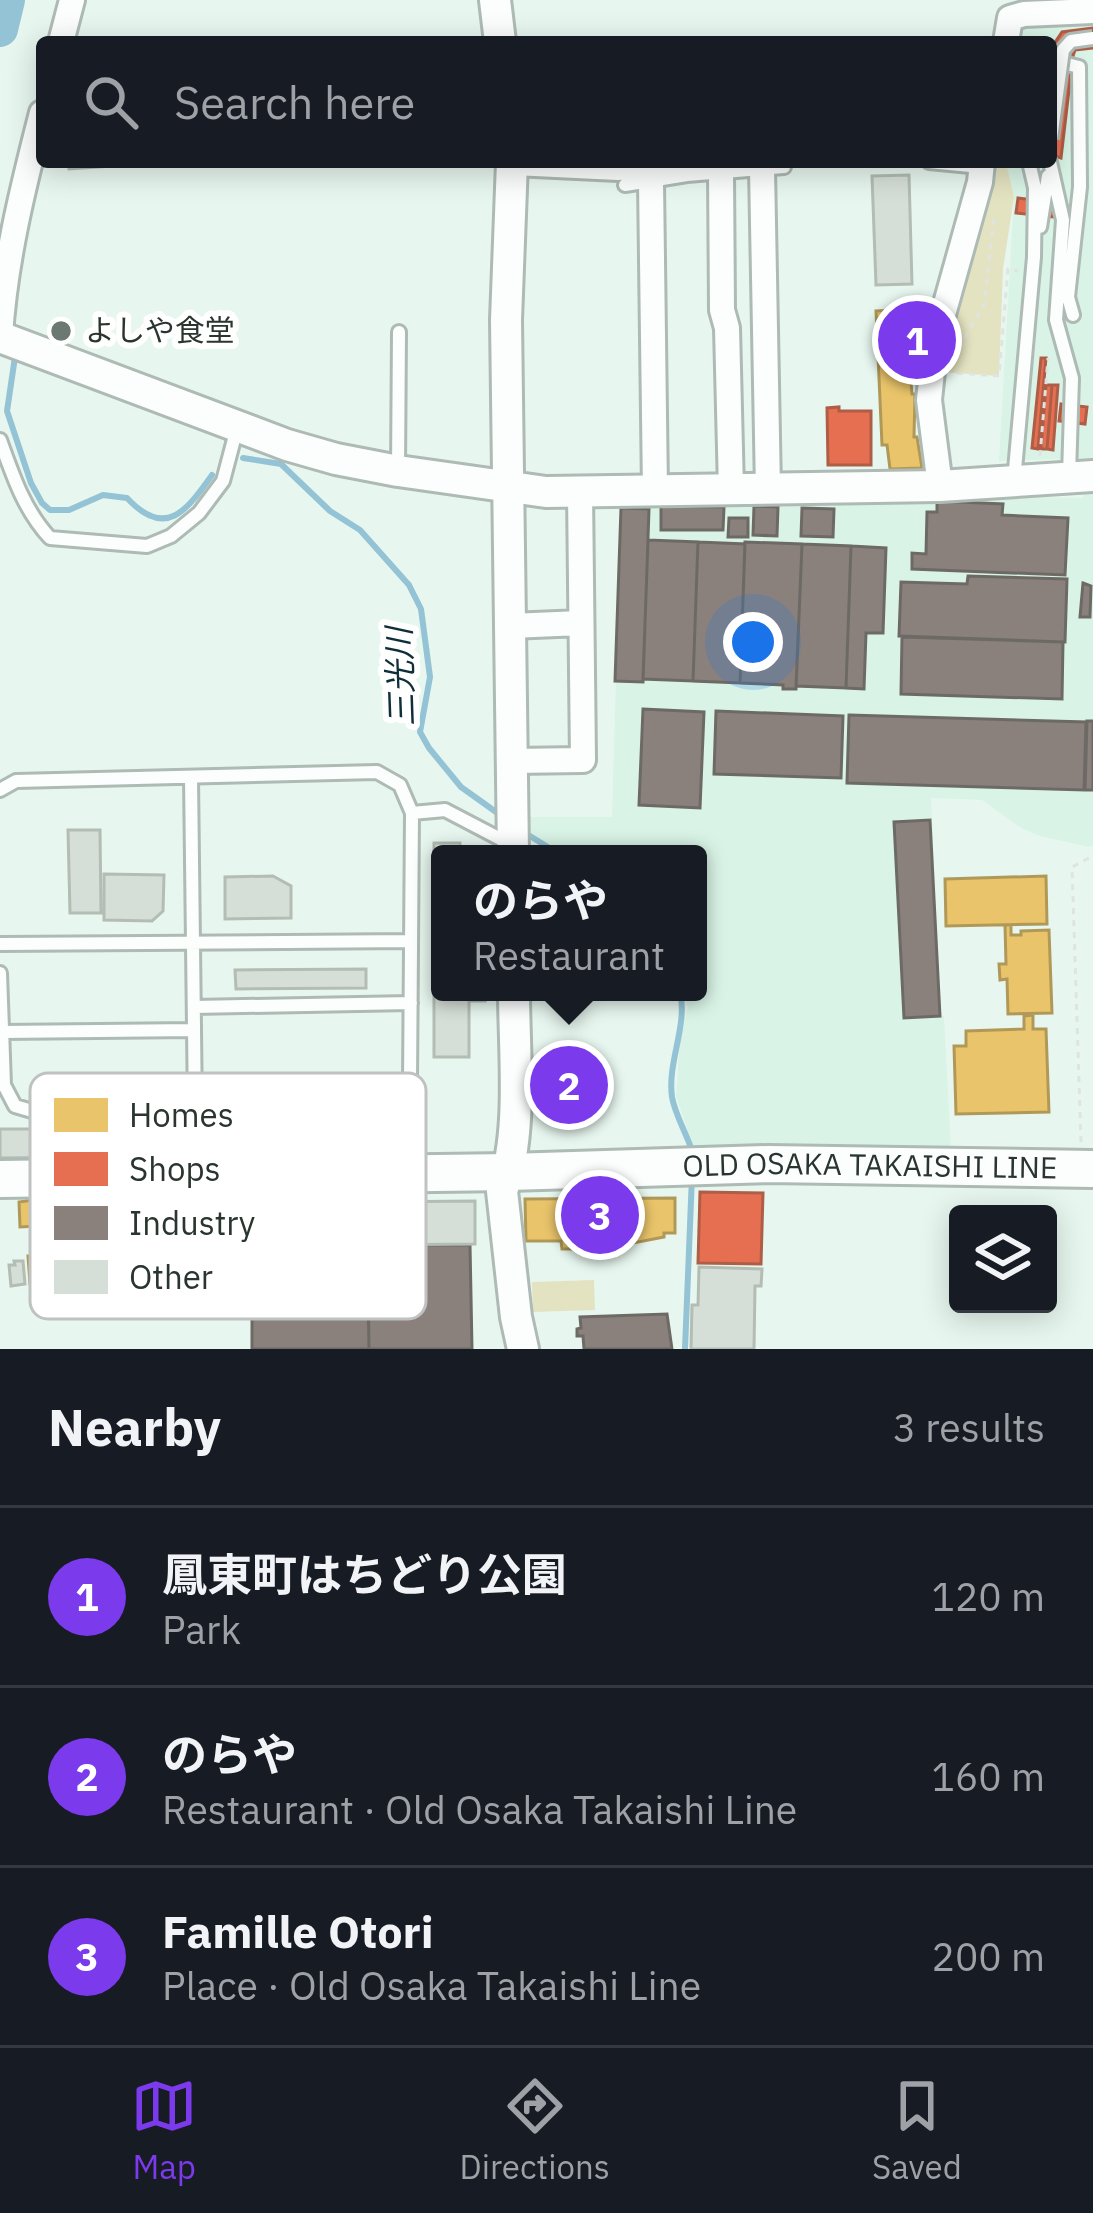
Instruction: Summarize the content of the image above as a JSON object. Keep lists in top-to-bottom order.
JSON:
{
  "streets": {
    "main road": ["OLD OSAKA TAKAISHI LINE"]
  },
  "water": ["三光川"],
  "places": ["よしや食堂"],
  "legend": [
    "Homes",
    "Shops",
    "Industry",
    "Other"
  ],
  "page": {
    "search": "Search here",
    "pins": ["1", "2", "3"],
    "popup": ["のらや", "Restaurant"],
    "heading": ["Nearby", "3 results"],
    "list": [
      {
        "mark": "1",
        "name": "鳳東町はちどり公園",
        "note": "Park",
        "value": "120 m"
      },
      {
        "mark": "2",
        "name": "のらや",
        "note": "Restaurant · Old Osaka Takaishi Line",
        "value": "160 m"
      },
      {
        "mark": "3",
        "name": "Famille Otori",
        "note": "Place · Old Osaka Takaishi Line",
        "value": "200 m"
      }
    ],
    "nav": ["Map", "Directions", "Saved"]
  }
}
